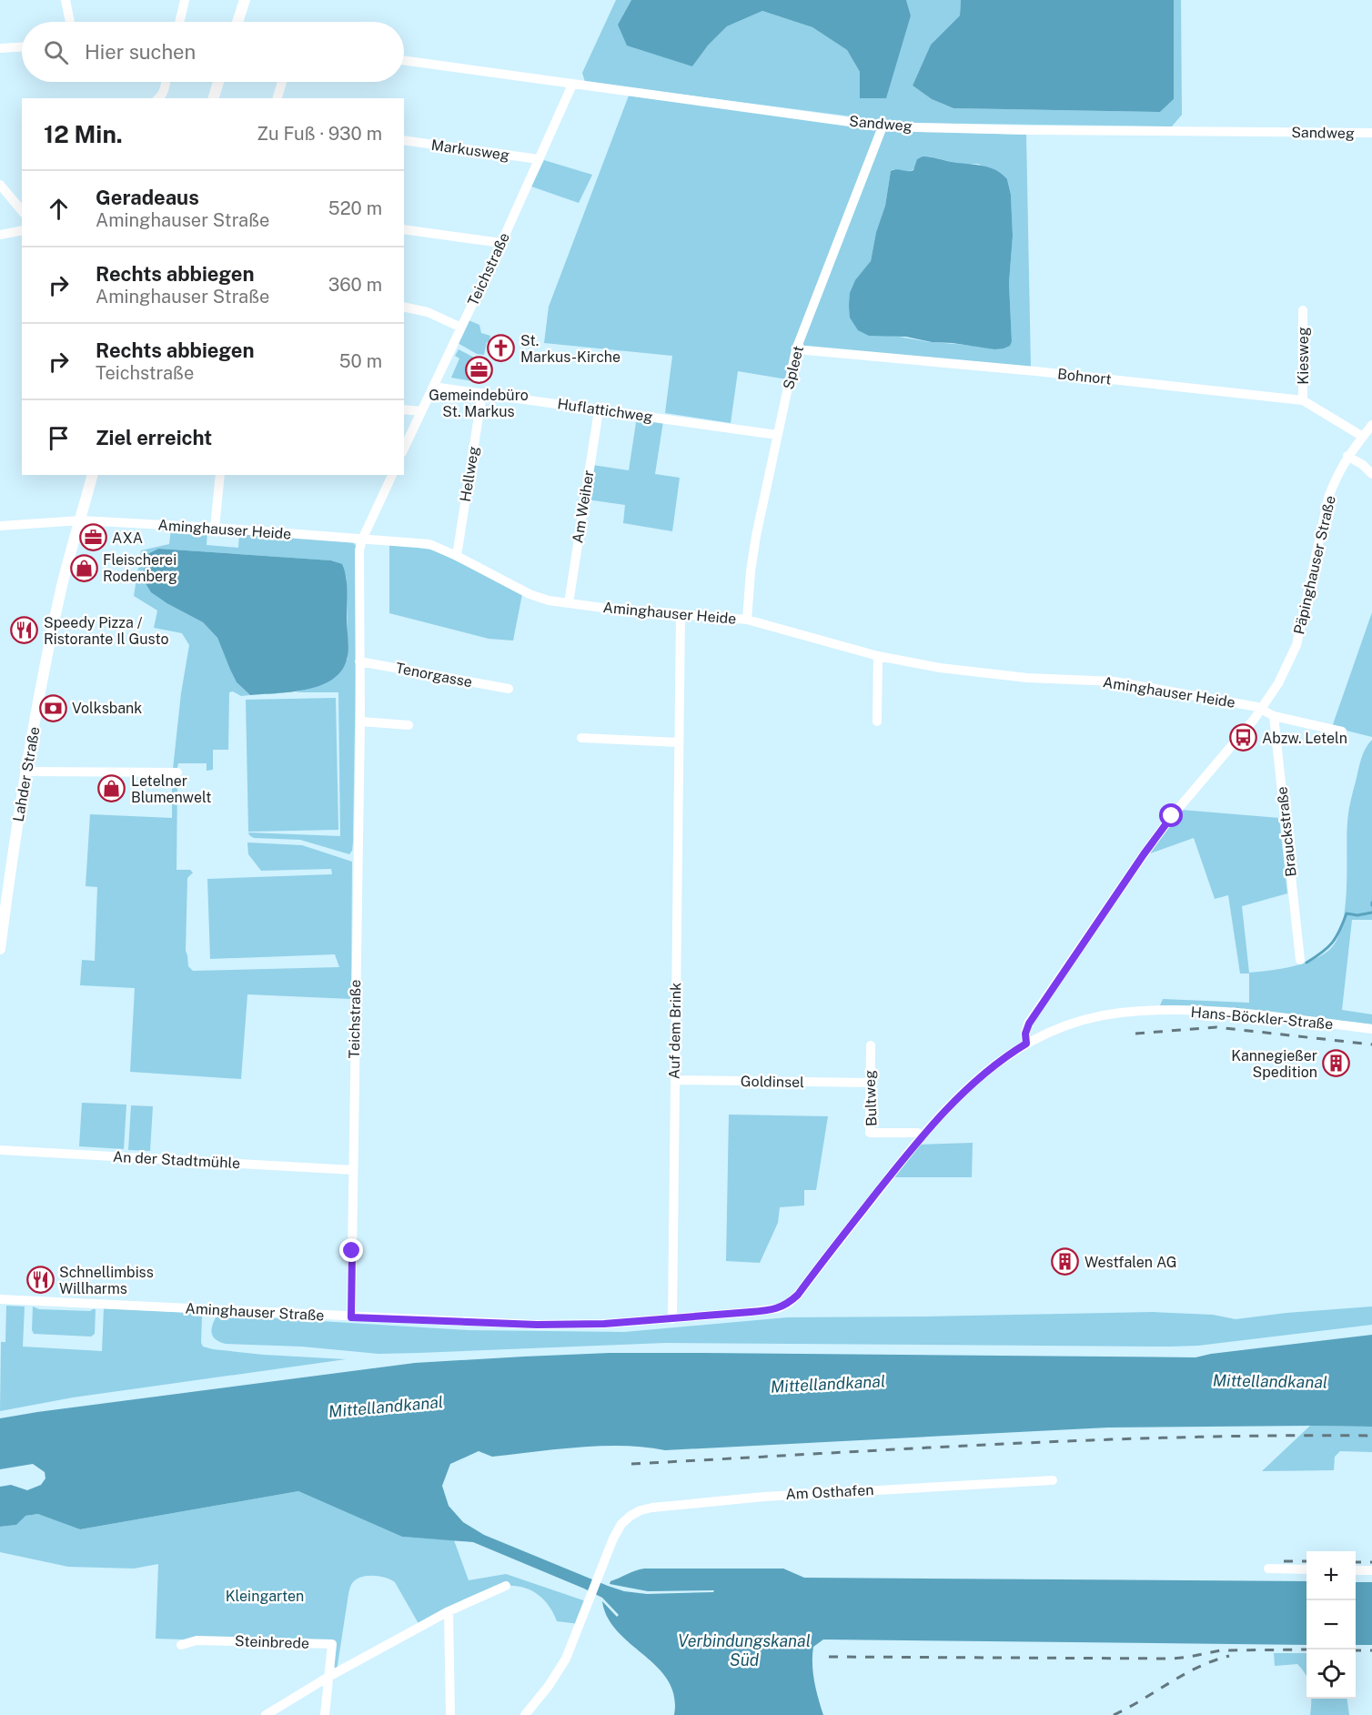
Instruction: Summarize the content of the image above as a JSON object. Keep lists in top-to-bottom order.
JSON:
{
  "streets": {
    "street": [
      "Sandweg",
      "Markusweg",
      "Teichstraße",
      "Kiesweg",
      "Spleet",
      "Bohnort",
      "Huflattichweg",
      "Hellweg",
      "Am Weiher",
      "Aminghauser Heide",
      "Päpinghauser Straße",
      "Tenorgasse",
      "Lahder Straße",
      "Brauckstraße",
      "Hans-Böckler-Straße",
      "Auf dem Brink",
      "Goldinsel",
      "Bultweg",
      "An der Stadtmühle",
      "Aminghauser Straße",
      "Am Osthafen",
      "Steinbrede"
    ]
  },
  "crossings": [
    ["Sandweg", "Teichstraße"],
    ["Sandweg", "Spleet"],
    ["Markusweg", "Teichstraße"],
    ["Teichstraße", "Huflattichweg"],
    ["Teichstraße", "Aminghauser Heide"],
    ["Teichstraße", "Tenorgasse"],
    ["Teichstraße", "An der Stadtmühle"],
    ["Teichstraße", "Aminghauser Straße"],
    ["Kiesweg", "Bohnort"],
    ["Spleet", "Bohnort"],
    ["Spleet", "Huflattichweg"],
    ["Spleet", "Aminghauser Heide"],
    ["Bohnort", "Päpinghauser Straße"],
    ["Huflattichweg", "Hellweg"],
    ["Huflattichweg", "Am Weiher"],
    ["Hellweg", "Aminghauser Heide"],
    ["Am Weiher", "Aminghauser Heide"],
    ["Aminghauser Heide", "Päpinghauser Straße"],
    ["Aminghauser Heide", "Lahder Straße"],
    ["Aminghauser Heide", "Auf dem Brink"],
    ["Hans-Böckler-Straße", "Aminghauser Straße"],
    ["Auf dem Brink", "Goldinsel"],
    ["Auf dem Brink", "Aminghauser Straße"],
    ["Goldinsel", "Bultweg"],
    ["Bultweg", "Aminghauser Straße"]
  ],
  "water": ["Mittellandkanal", "Verbindungskanal Süd"],
  "parks": ["Kleingarten"],
  "places": {
    "church": ["St. Markus-Kirche"],
    "office": ["Gemeindebüro St. Markus", "AXA"],
    "shop": ["Fleischerei Rodenberg", "Letelner Blumenwelt"],
    "restaurant": ["Speedy Pizza / Ristorante Il Gusto", "Schnellimbiss Willharms"],
    "bank": ["Volksbank"],
    "bus stop": ["Abzw. Leteln"],
    "building": ["Kannegießer Spedition", "Westfalen AG"]
  },
  "page": {
    "search": "Hier suchen",
    "heading": ["12 Min.", "Zu Fuß · 930 m"],
    "list": [
      ["Geradeaus", "Aminghauser Straße", "520 m"],
      ["Rechts abbiegen", "Aminghauser Straße", "360 m"],
      ["Rechts abbiegen", "Teichstraße", "50 m"],
      "Ziel erreicht"
    ],
    "map_buttons": ["+", "−"]
  }
}
